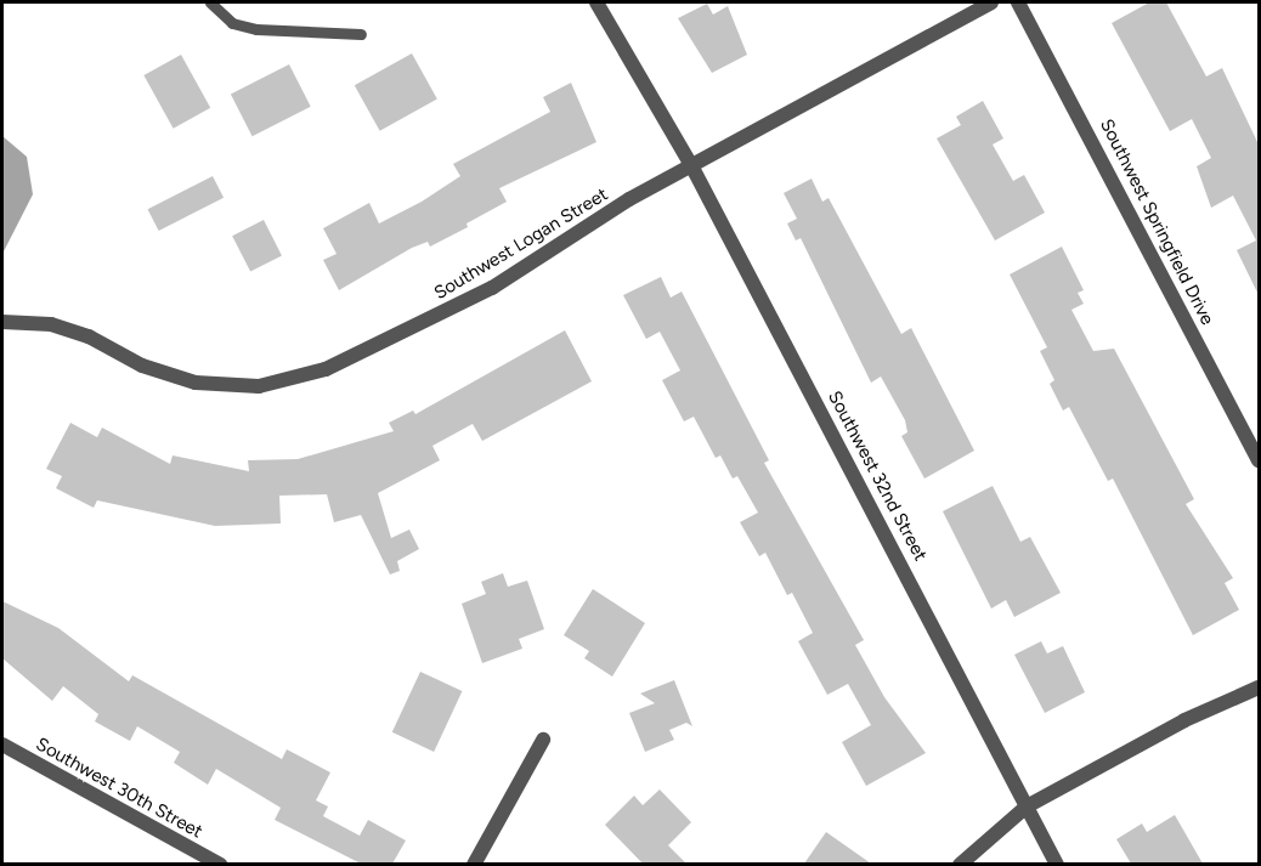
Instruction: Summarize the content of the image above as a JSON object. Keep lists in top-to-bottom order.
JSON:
{
  "streets": {
    "street": [
      "Southwest Springfield Drive",
      "Southwest Logan Street",
      "Southwest 32nd Street",
      "Southwest 30th Street"
    ]
  },
  "crossings": [
    ["Southwest Logan Street", "Southwest 32nd Street"]
  ]
}
